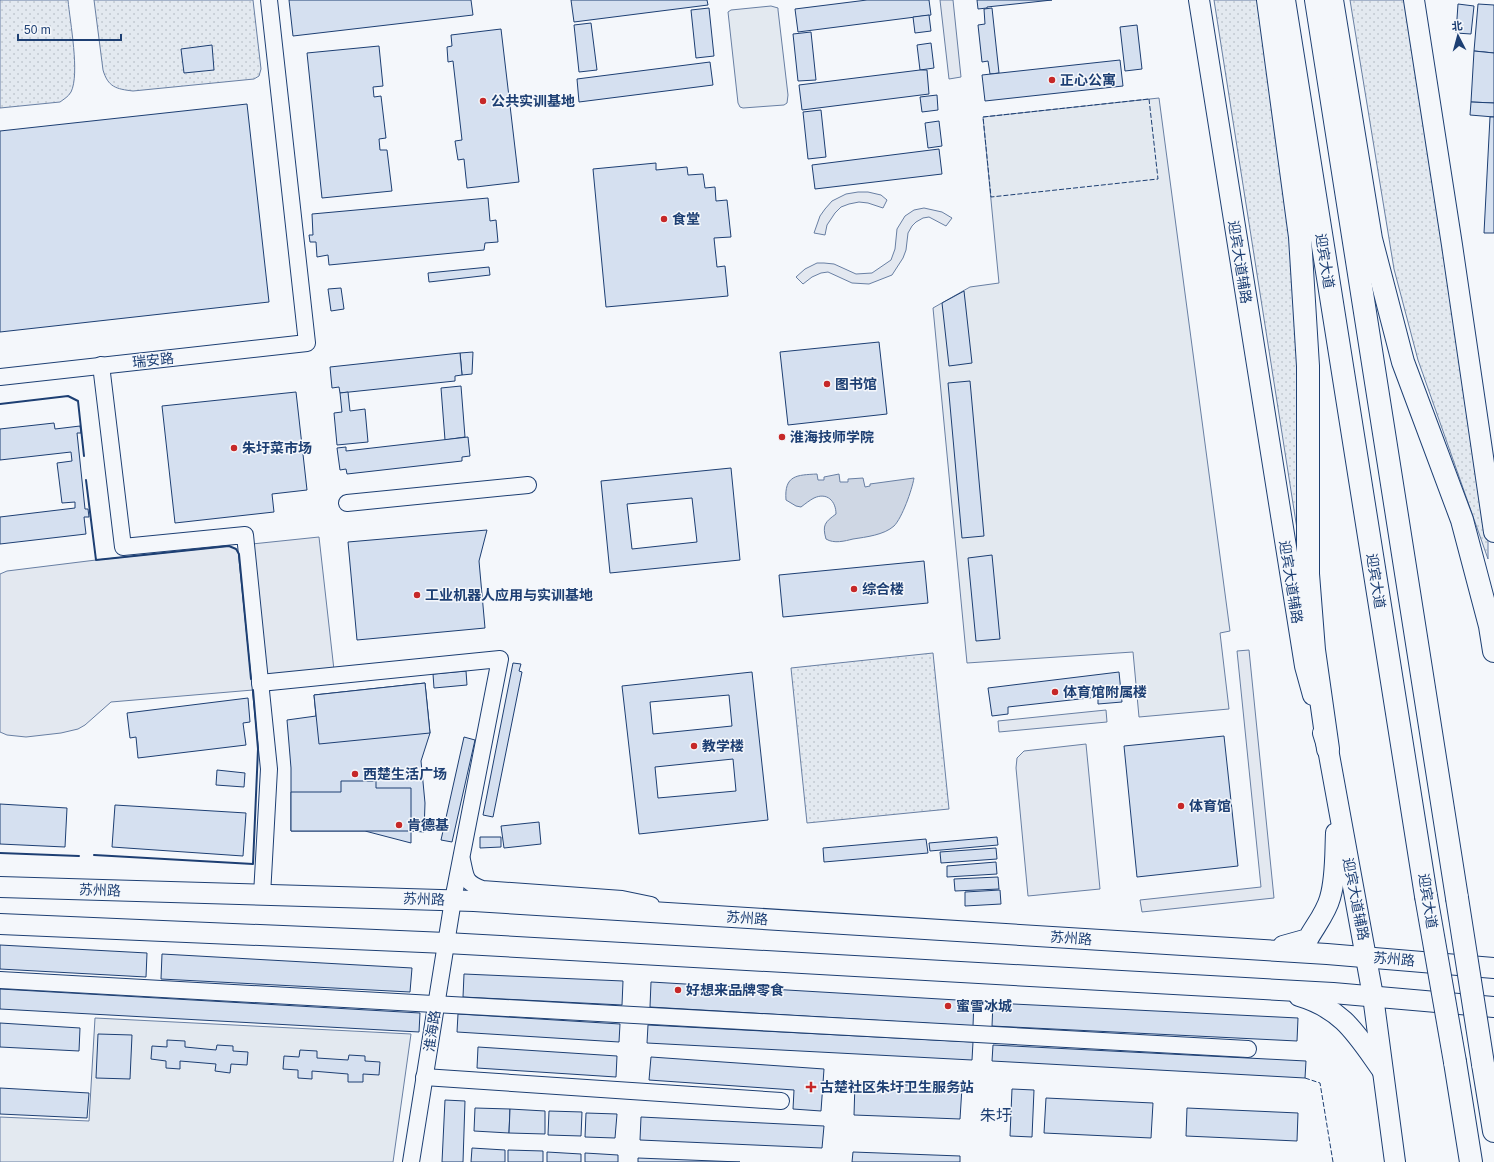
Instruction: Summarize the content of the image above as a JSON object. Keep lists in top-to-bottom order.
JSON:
{
  "streets": {
    "highway": ["迎宾大道"],
    "main road": ["迎宾大道辅路", "苏州路"],
    "street": ["瑞安路", "淮海路"]
  },
  "crossings": [
    ["迎宾大道辅路", "苏州路"],
    ["苏州路", "淮海路"]
  ],
  "districts": ["朱圩"],
  "places": {
    "other": [
      "正心公寓",
      "公共实训基地",
      "食堂",
      "图书馆",
      "淮海技师学院",
      "朱圩菜市场",
      "综合楼",
      "工业机器人应用与实训基地",
      "体育馆附属楼",
      "教学楼",
      "西楚生活广场",
      "体育馆",
      "肯德基",
      "好想来品牌零食",
      "蜜雪冰城"
    ],
    "health": ["古楚社区朱圩卫生服务站"]
  },
  "scale_bar": "50 m",
  "north": "top"
}
